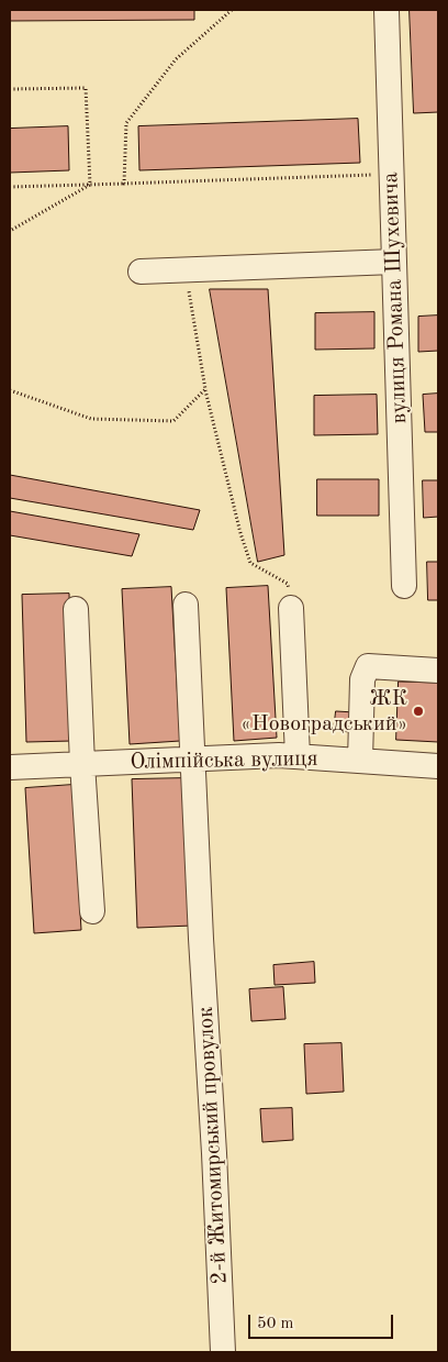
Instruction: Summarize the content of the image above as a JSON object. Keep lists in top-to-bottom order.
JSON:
{
  "streets": {
    "street": ["вулиця Романа Шухевича", "Олімпійська вулиця", "2-й Житомирський провулок"]
  },
  "crossings": [
    ["Олімпійська вулиця", "2-й Житомирський провулок"]
  ],
  "places": ["ЖК «Новоградський»"],
  "scale_bar": "50 m"
}
